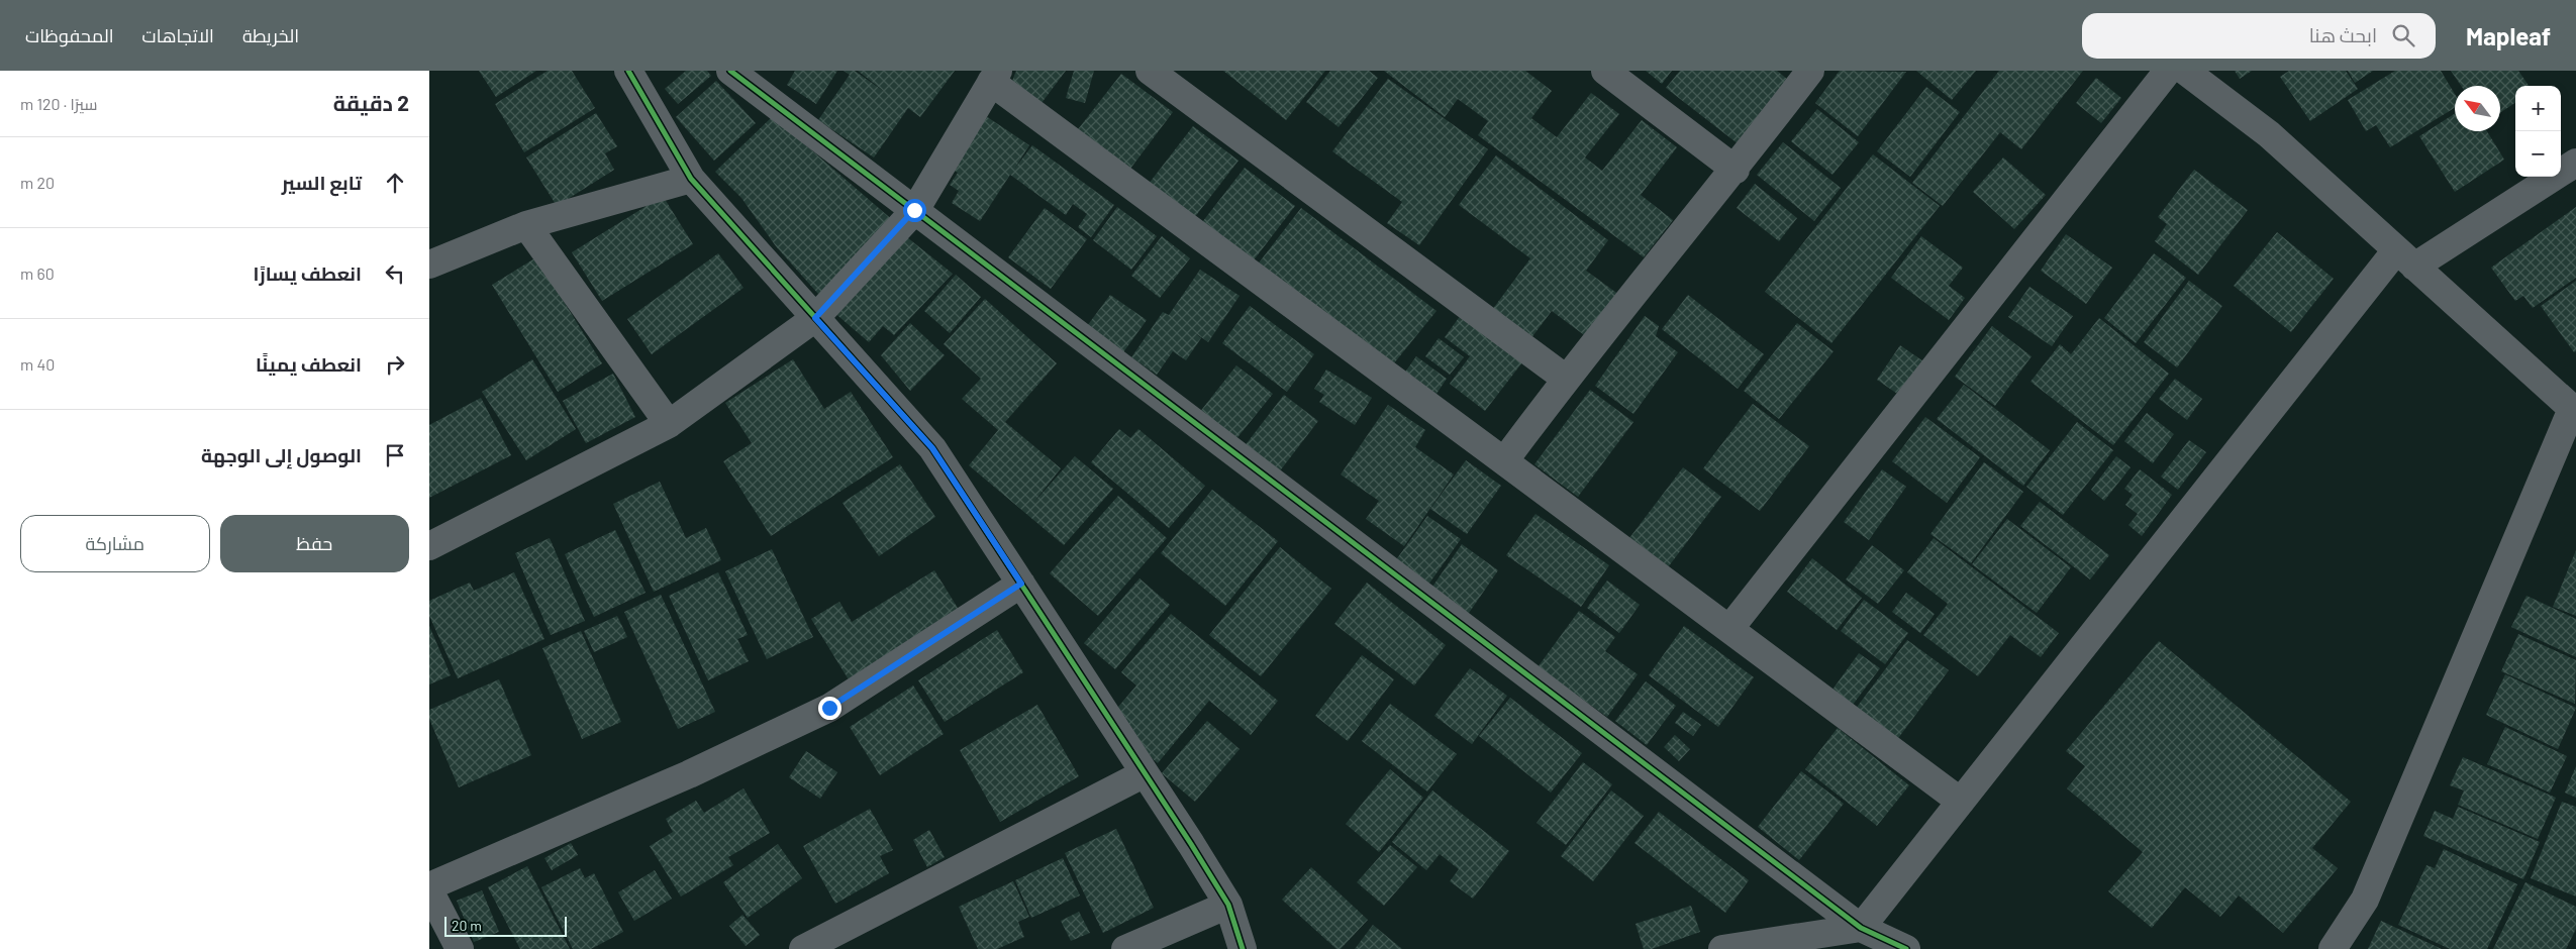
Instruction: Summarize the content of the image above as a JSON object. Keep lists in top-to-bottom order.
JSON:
{
  "scale_bar": "20 m",
  "north": "top left",
  "page": {
    "header": "Mapleaf",
    "search": "ابحث هنا",
    "nav": ["الخريطة", "الاتجاهات", "المحفوظات"],
    "heading": ["2 دقيقة", "سيرًا · 120 m"],
    "map_buttons": ["+", "−"],
    "list": [
      ["تابع السير", "20 m"],
      ["انعطف يسارًا", "60 m"],
      ["انعطف يمينًا", "40 m"],
      "الوصول إلى الوجهة"
    ],
    "buttons": ["حفظ", "مشاركة"],
    "scale": "20 m"
  }
}
